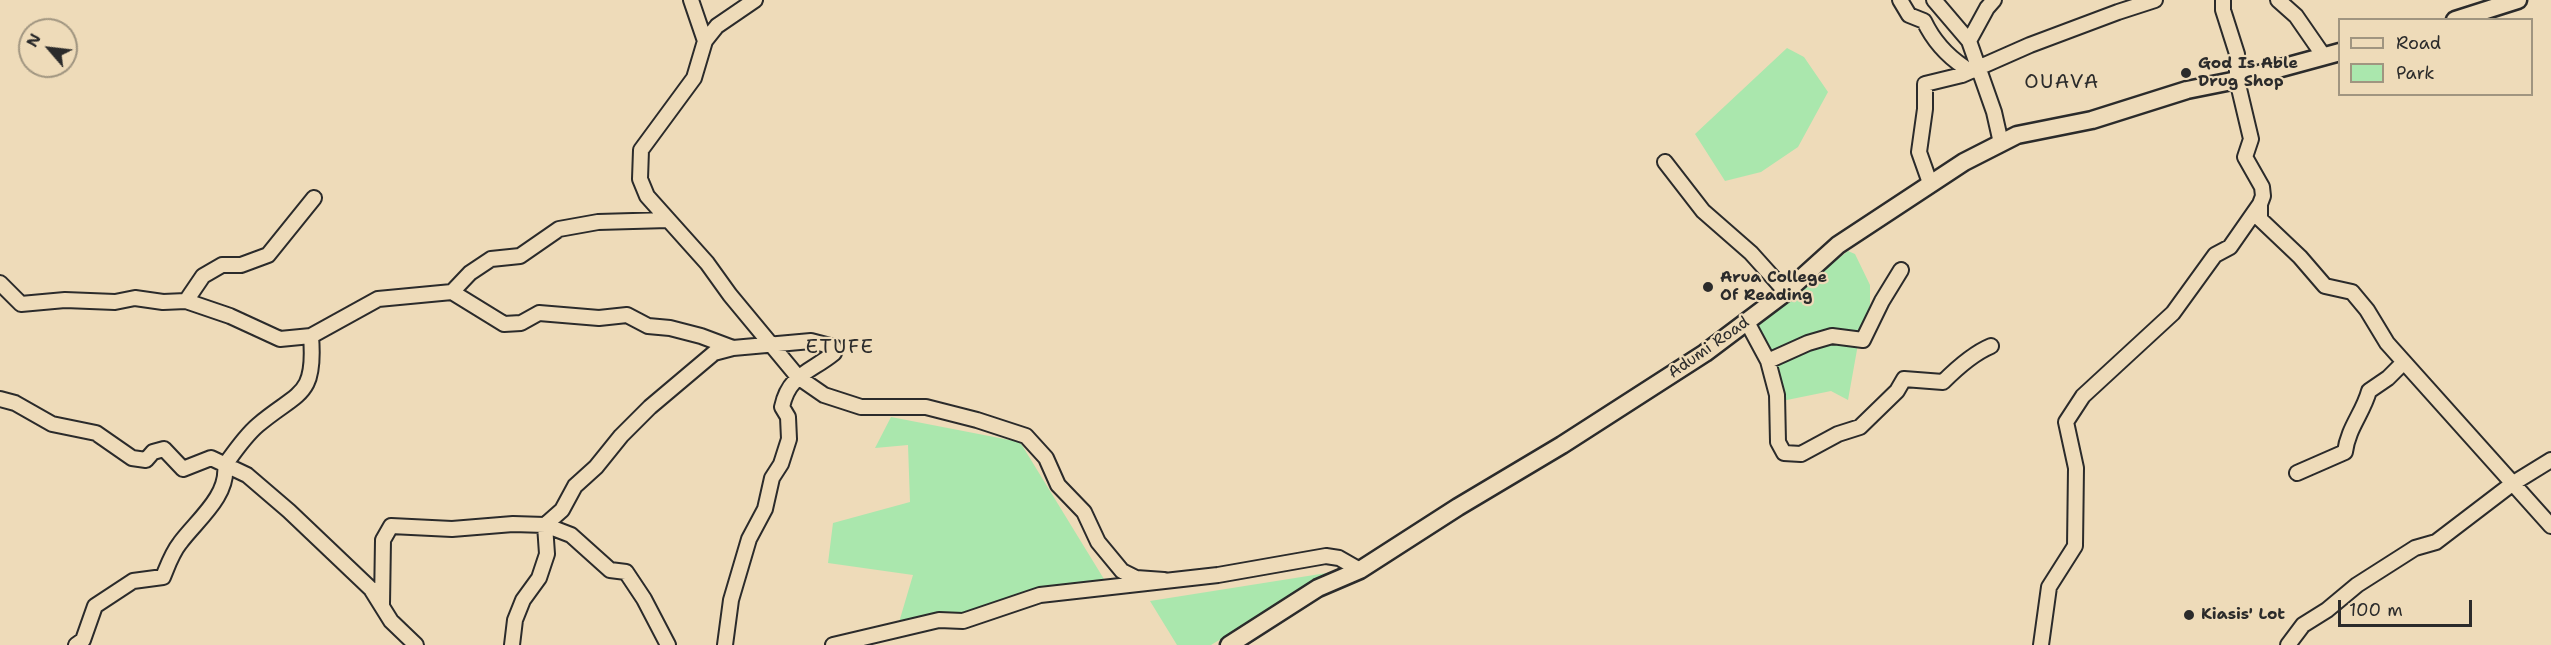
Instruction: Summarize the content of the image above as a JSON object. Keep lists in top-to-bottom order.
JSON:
{
  "streets": {
    "main road": ["Adumi Road"]
  },
  "districts": ["OUAVA", "ETUFE"],
  "places": ["God Is Able Drug Shop", "Arua College Of Reading", "Kiasis' Lot"],
  "legend": ["Road", "Park"],
  "scale_bar": "100 m",
  "north": "top left"
}
